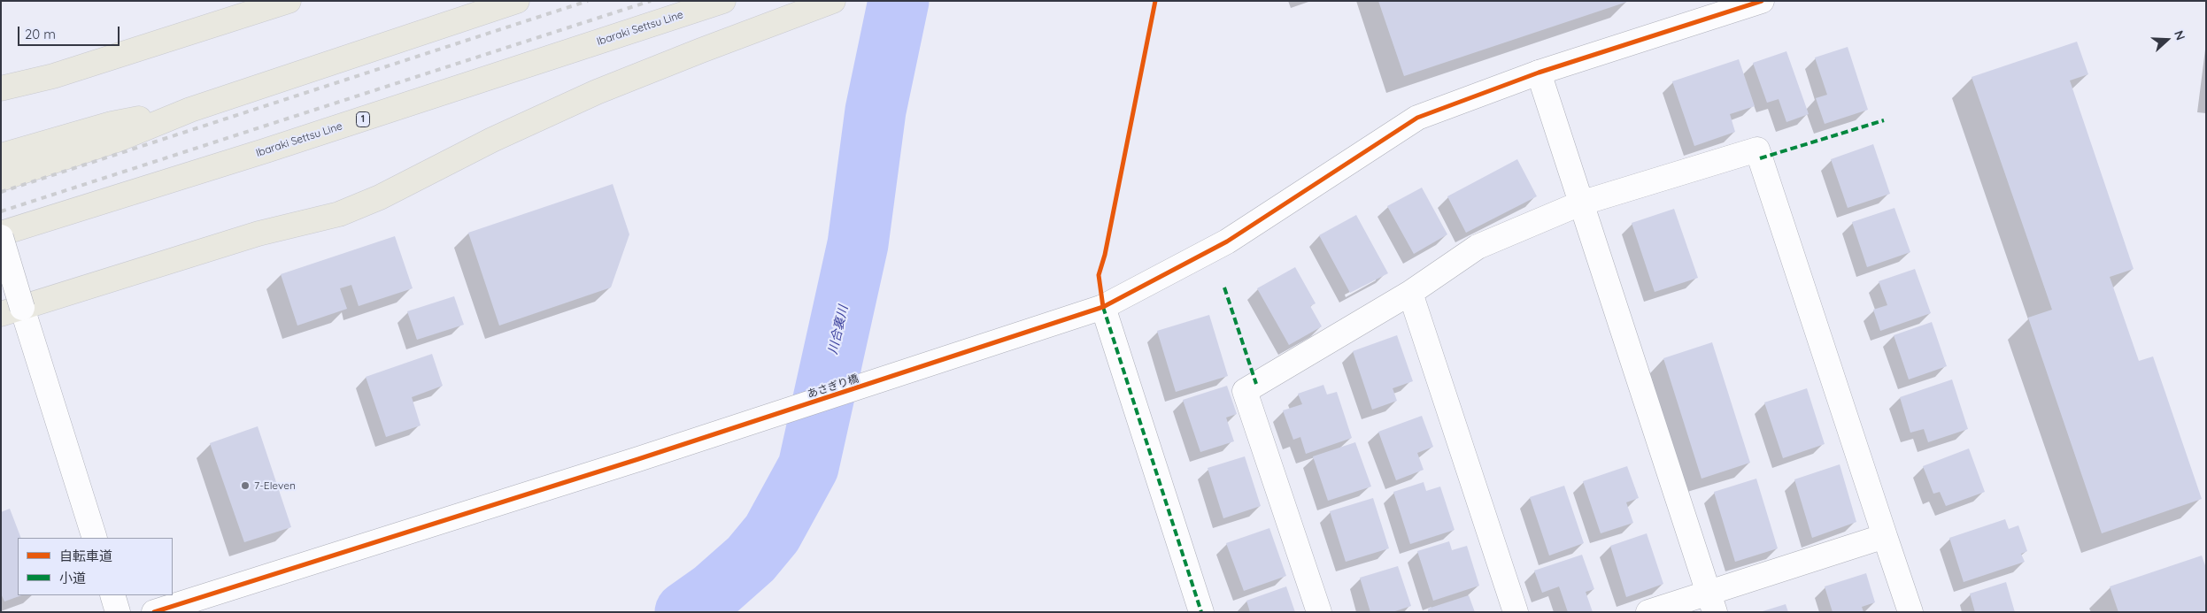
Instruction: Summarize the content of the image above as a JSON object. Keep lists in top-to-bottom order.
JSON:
{
  "streets": {
    "main road": ["Ibaraki Settsu Line", "1"],
    "street": ["あさぎり橋"]
  },
  "water": ["川合裏川"],
  "places": ["7-Eleven"],
  "legend": ["自転車道", "小道"],
  "scale_bar": "20 m",
  "north": "right"
}
